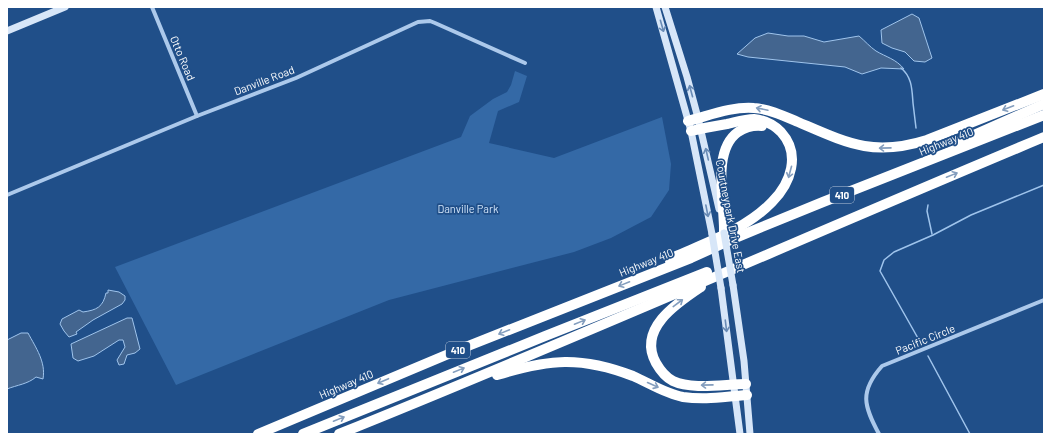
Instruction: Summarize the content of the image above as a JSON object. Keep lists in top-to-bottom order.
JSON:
{
  "streets": {
    "highway": ["Highway 410", "410"],
    "main road": ["Courtneypark Drive East"],
    "street": ["Otto Road", "Danville Road", "Pacific Circle"]
  },
  "crossings": [
    ["Otto Road", "Danville Road"]
  ],
  "parks": ["Danville Park"]
}
